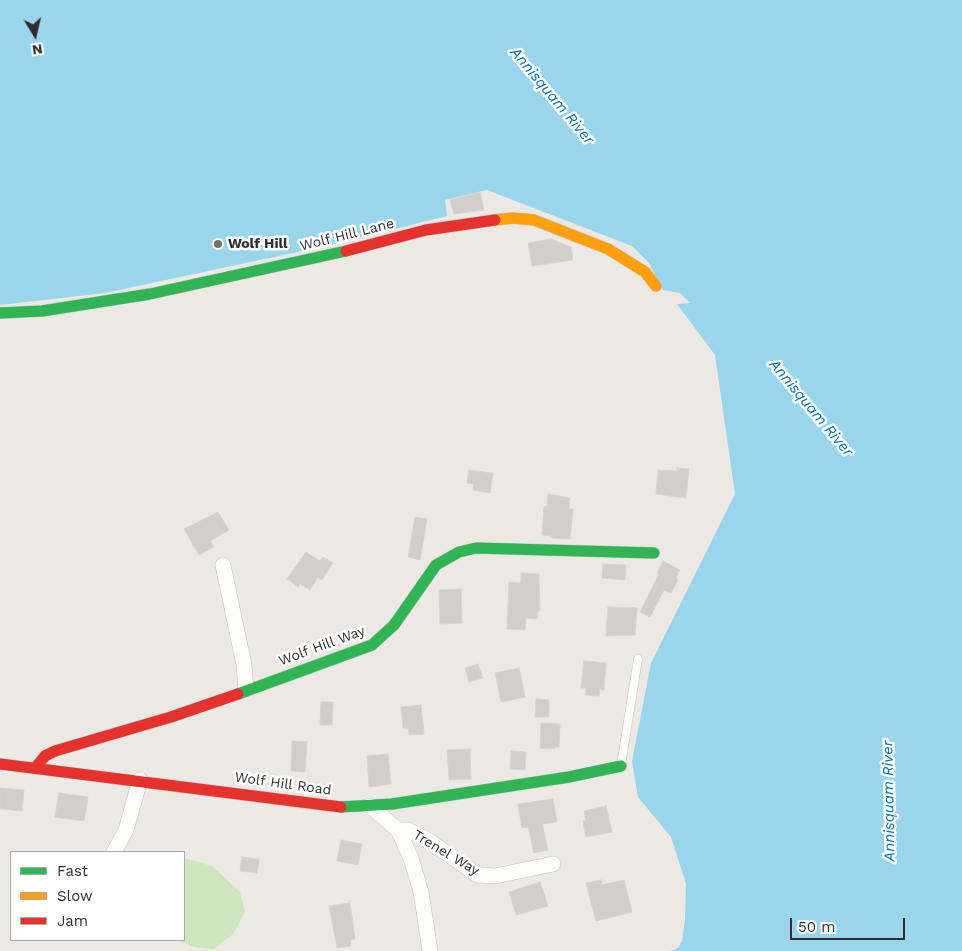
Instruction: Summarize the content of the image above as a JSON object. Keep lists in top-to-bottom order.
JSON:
{
  "streets": {
    "street": [
      "Wolf Hill Lane",
      "Wolf Hill Way",
      "Wolf Hill Road",
      "Trenel Way"
    ]
  },
  "crossings": [
    ["Wolf Hill Way", "Wolf Hill Road"]
  ],
  "water": ["Annisquam River"],
  "places": ["Wolf Hill"],
  "legend": ["Fast", "Slow", "Jam"],
  "scale_bar": "50 m",
  "north": "bottom"
}
